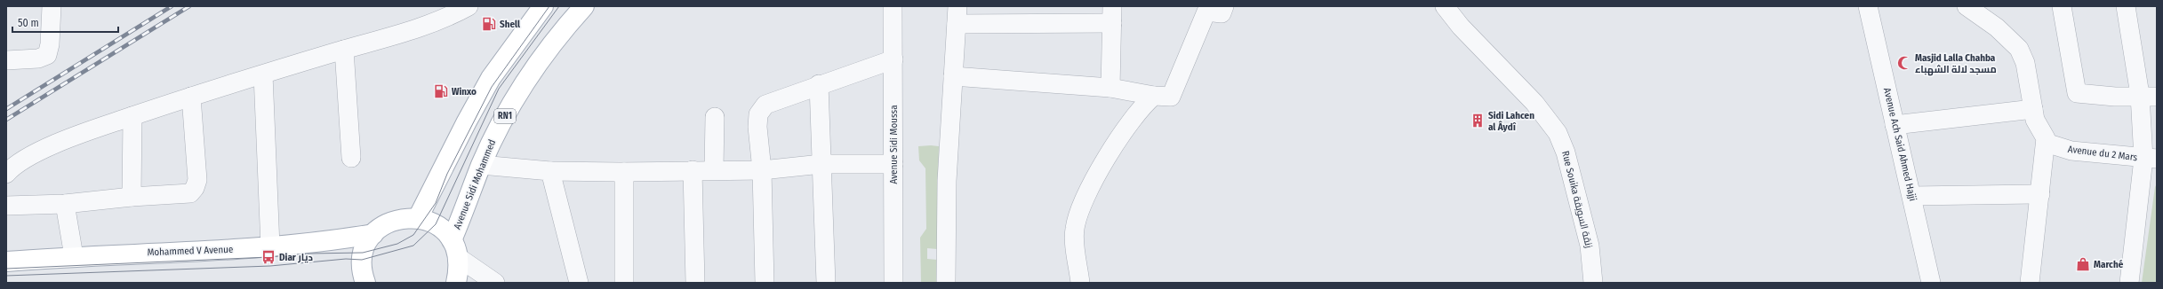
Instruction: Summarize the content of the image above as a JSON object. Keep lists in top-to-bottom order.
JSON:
{
  "streets": {
    "main road": ["RN1", "Avenue Sidi Mohammed", "Mohammed V Avenue"],
    "street": [
      "Avenue Sidi Moussa",
      "Avenue Ach Said Ahmed Hajji",
      "Avenue du 2 Mars",
      "Rue Souika زنقة السويقة"
    ]
  },
  "crossings": [
    ["RN1", "Avenue Sidi Mohammed"]
  ],
  "places": {
    "fuel station": ["Shell", "Winxo"],
    "mosque": ["Masjid Lalla Chahba مسجد لالة الشهباء"],
    "building": ["Sidi Lahcen al Âydî"],
    "bus stop": ["Diar ديار"],
    "shop": ["Marché"]
  },
  "scale_bar": "50 m"
}
